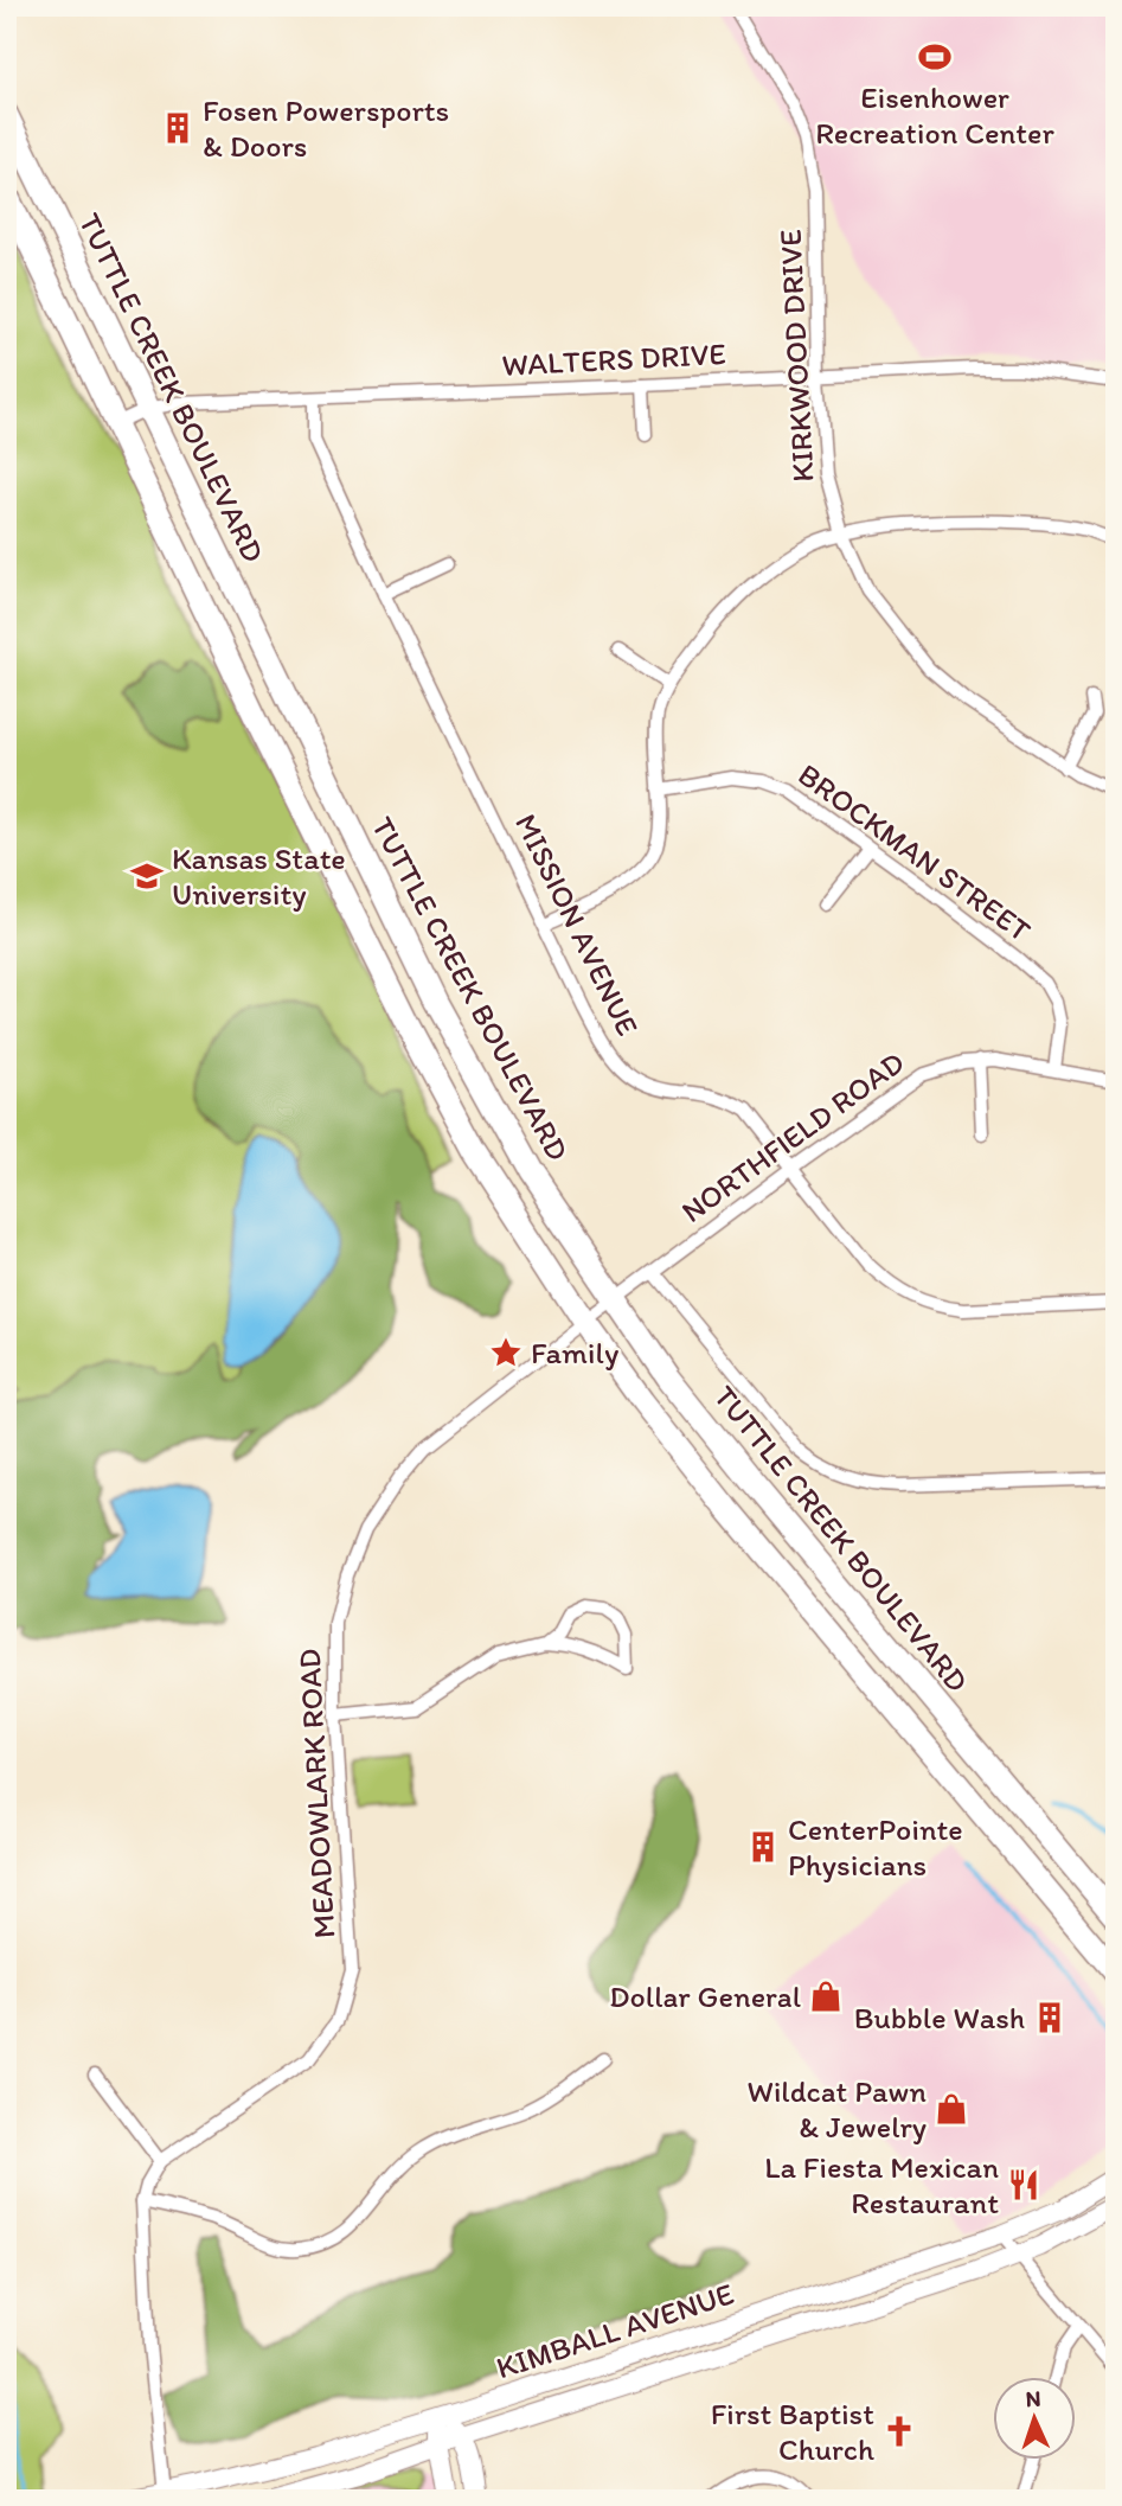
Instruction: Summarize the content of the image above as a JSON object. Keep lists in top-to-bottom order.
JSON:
{
  "streets": {
    "highway": ["TUTTLE CREEK BOULEVARD"],
    "main road": ["KIMBALL AVENUE"],
    "street": [
      "KIRKWOOD DRIVE",
      "WALTERS DRIVE",
      "BROCKMAN STREET",
      "MISSION AVENUE",
      "NORTHFIELD ROAD",
      "MEADOWLARK ROAD"
    ]
  },
  "crossings": [
    ["KIRKWOOD DRIVE", "WALTERS DRIVE"],
    ["WALTERS DRIVE", "TUTTLE CREEK BOULEVARD"],
    ["WALTERS DRIVE", "MISSION AVENUE"],
    ["TUTTLE CREEK BOULEVARD", "NORTHFIELD ROAD"],
    ["TUTTLE CREEK BOULEVARD", "MEADOWLARK ROAD"],
    ["BROCKMAN STREET", "NORTHFIELD ROAD"],
    ["MISSION AVENUE", "NORTHFIELD ROAD"],
    ["NORTHFIELD ROAD", "MEADOWLARK ROAD"]
  ],
  "places": {
    "sports": ["Eisenhower Recreation Center"],
    "building": ["Fosen Powersports & Doors", "CenterPointe Physicians", "Bubble Wash"],
    "school or university": ["Kansas State University"],
    "place": ["Family"],
    "shop": ["Dollar General", "Wildcat Pawn & Jewelry"],
    "restaurant": ["La Fiesta Mexican Restaurant"],
    "church": ["First Baptist Church"]
  },
  "north": "top"
}
